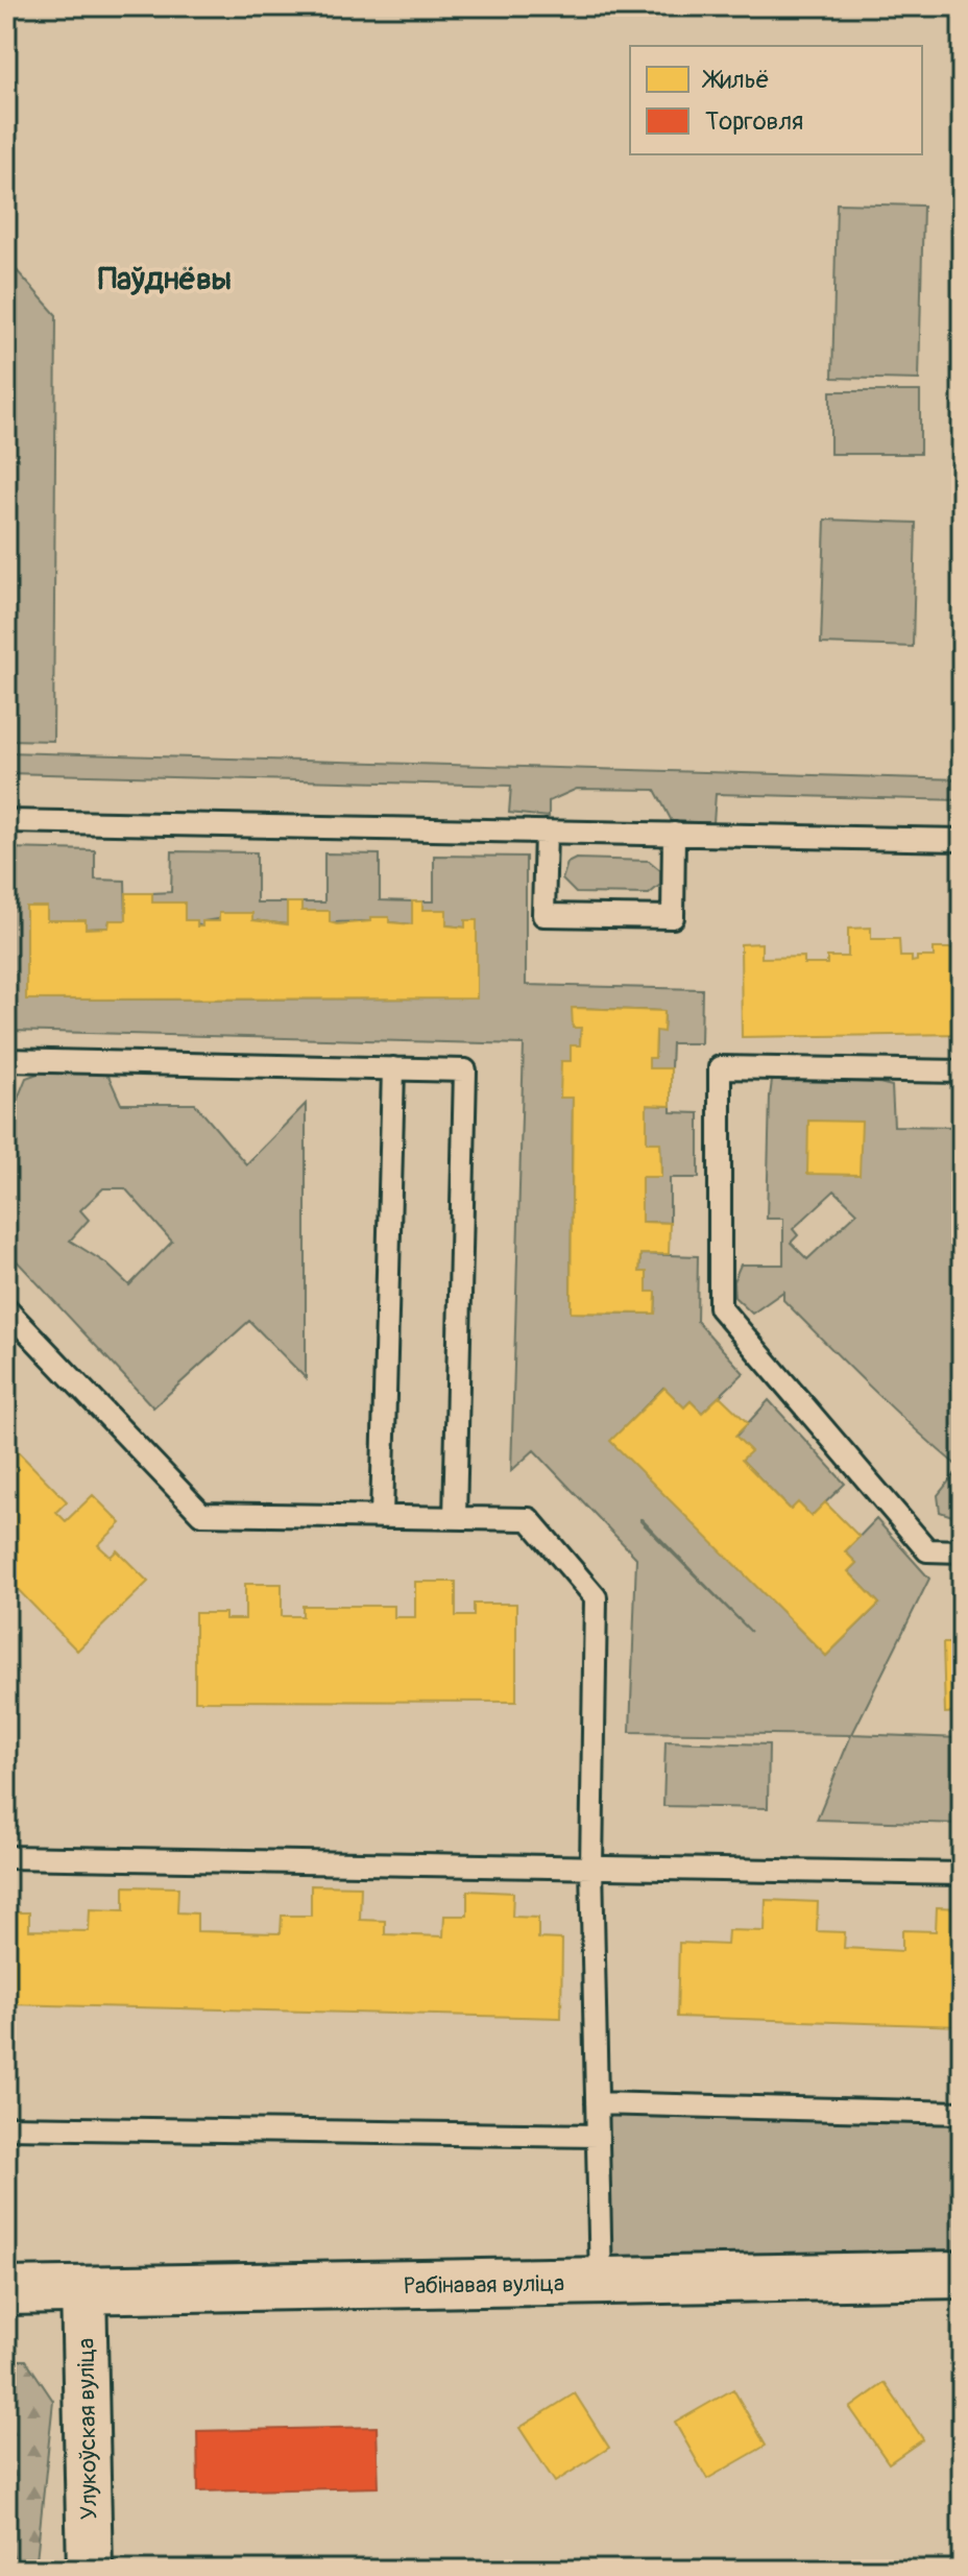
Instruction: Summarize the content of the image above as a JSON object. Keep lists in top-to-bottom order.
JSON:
{
  "streets": {
    "street": ["Рабінавая вуліца", "Улукоўская вуліца"]
  },
  "crossings": [
    ["Рабінавая вуліца", "Улукоўская вуліца"]
  ],
  "districts": ["Паўднёвы"],
  "legend": ["Жильё", "Торговля"]
}
